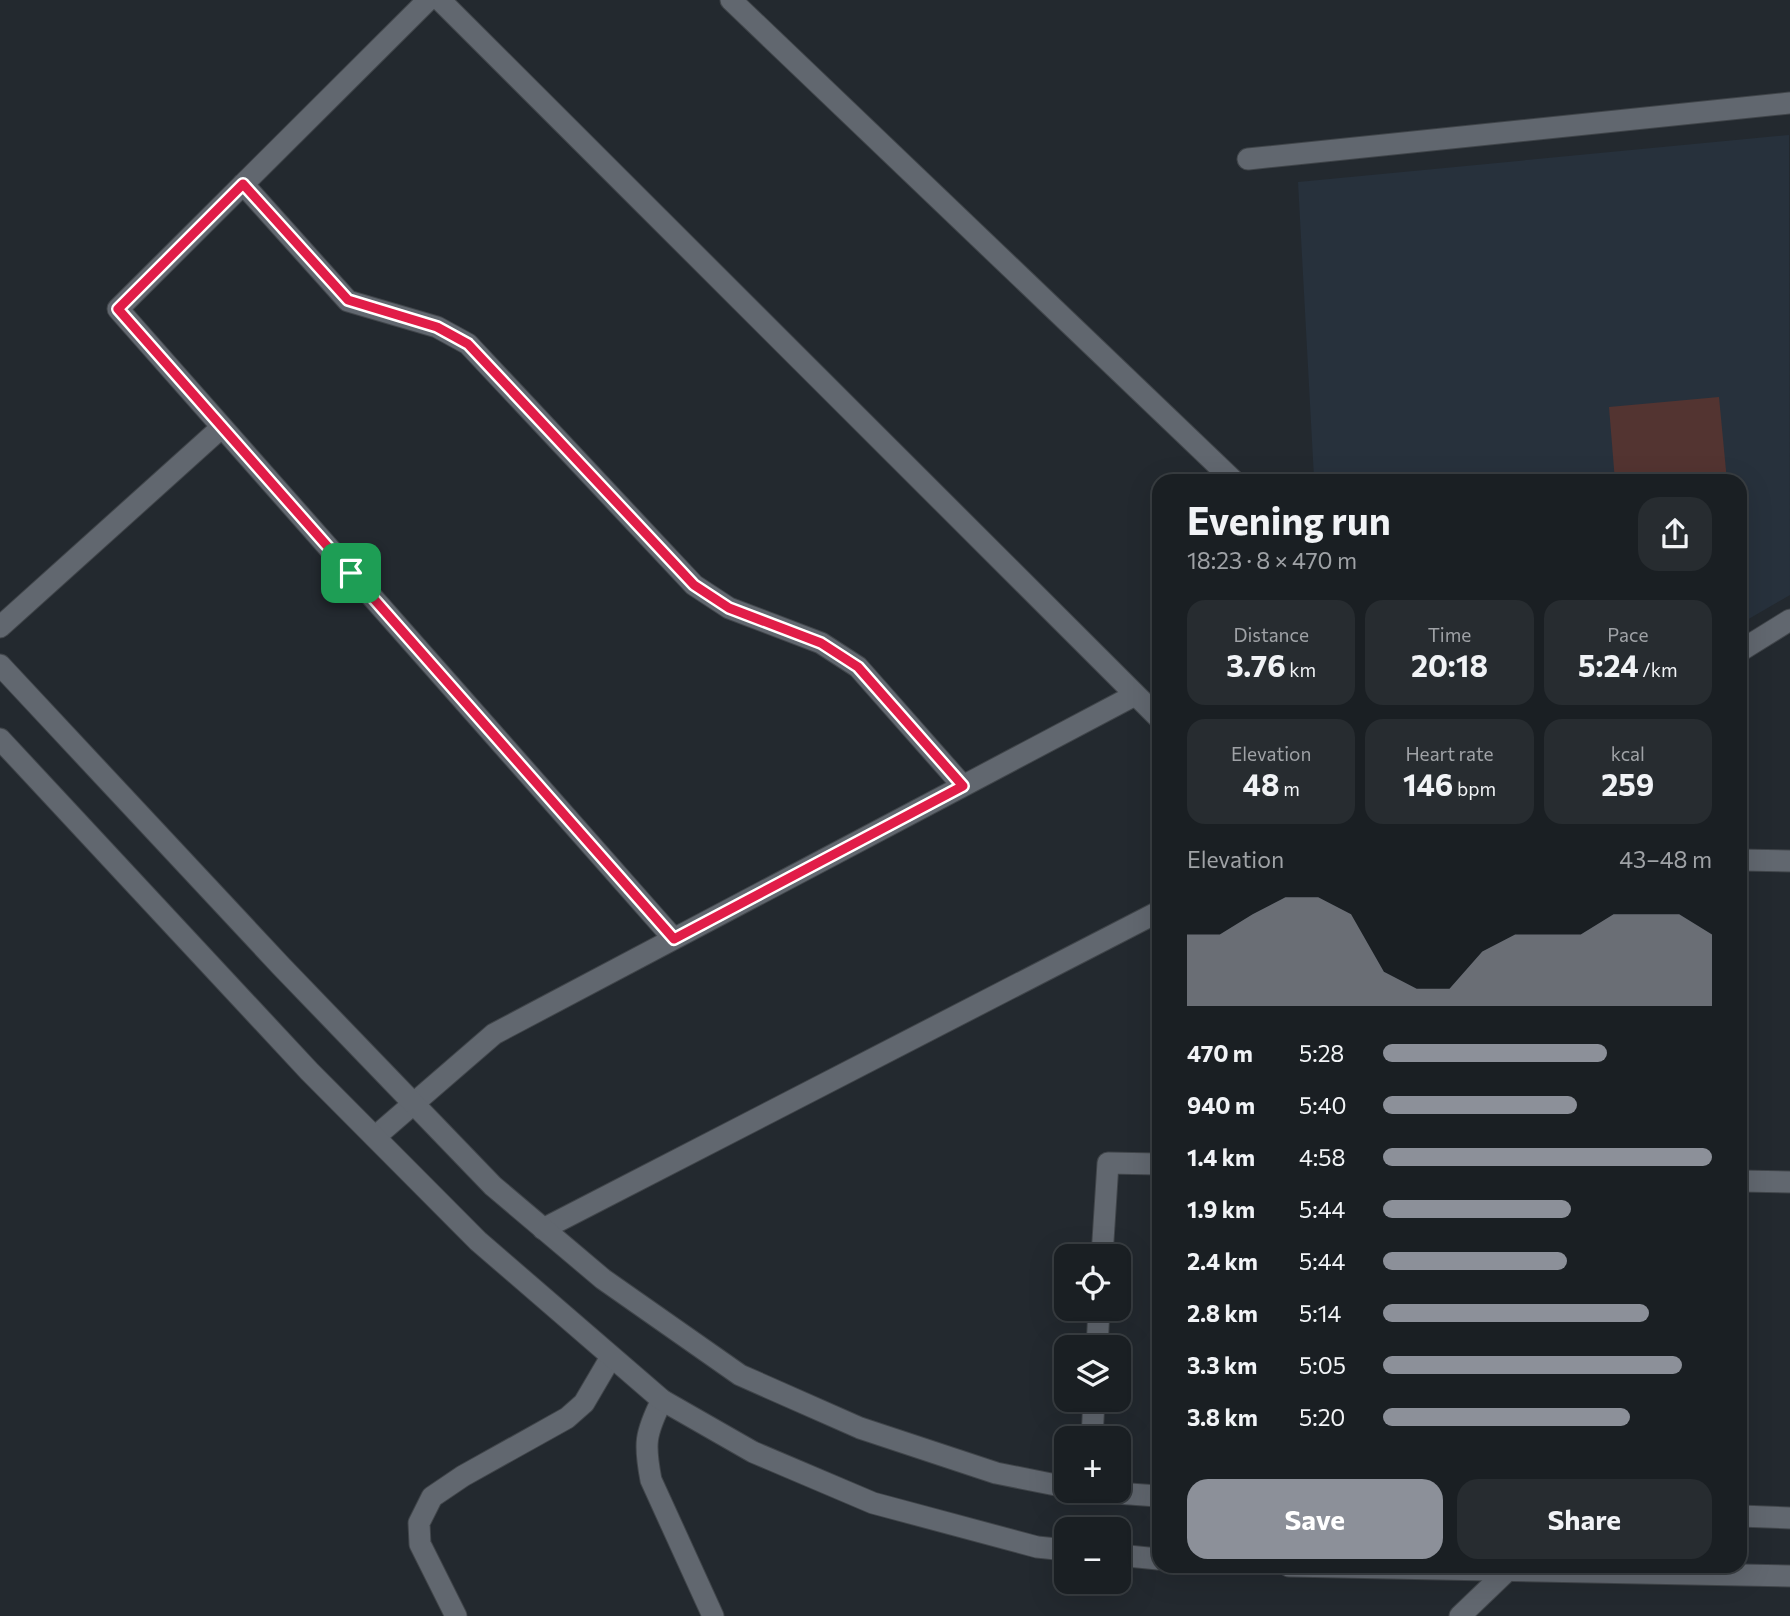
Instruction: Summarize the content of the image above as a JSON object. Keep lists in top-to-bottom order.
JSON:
{
  "page": {
    "heading": ["Evening run", "18:23 · 8 × 470 m"],
    "stats": [
      ["Distance", "3.76 km"],
      ["Time", "20:18"],
      ["Pace", "5:24 /km"],
      ["Elevation", "48 m"],
      ["Heart rate", "146 bpm"],
      ["kcal", "259"]
    ],
    "chart": ["Elevation", "43–48 m"],
    "list": [
      {
        "name": "470 m",
        "note": "5:28"
      },
      {
        "name": "940 m",
        "note": "5:40"
      },
      {
        "name": "1.4 km",
        "note": "4:58"
      },
      {
        "name": "1.9 km",
        "note": "5:44"
      },
      {
        "name": "2.4 km",
        "note": "5:44"
      },
      {
        "name": "2.8 km",
        "note": "5:14"
      },
      {
        "name": "3.3 km",
        "note": "5:05"
      },
      {
        "name": "3.8 km",
        "note": "5:20"
      }
    ],
    "map_buttons": ["+", "−"],
    "buttons": ["Save", "Share"]
  }
}
